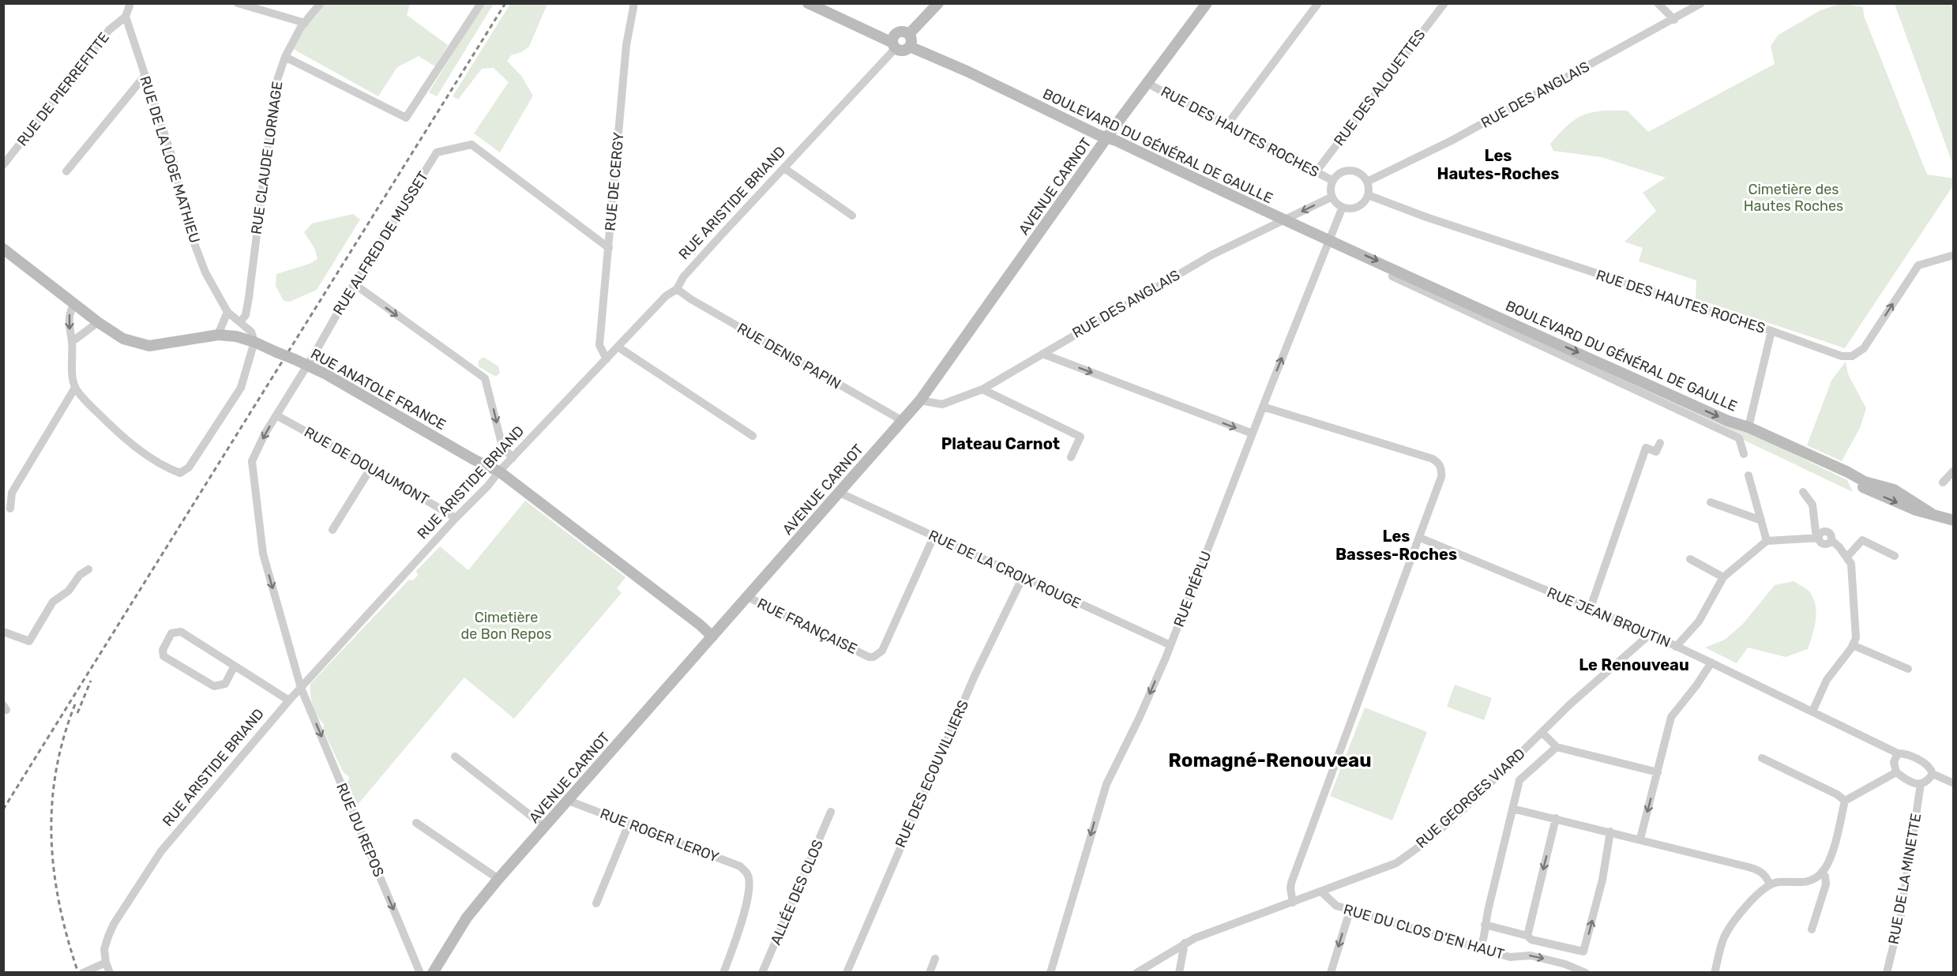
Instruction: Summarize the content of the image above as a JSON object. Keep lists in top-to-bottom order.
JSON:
{
  "streets": {
    "street": [
      "RUE DES ALOUETTES",
      "RUE DE PIERREFITTE",
      "RUE DES ANGLAIS",
      "RUE DES HAUTES ROCHES",
      "BOULEVARD DU GÉNÉRAL DE GAULLE",
      "RUE CLAUDE LORNAGE",
      "RUE DE LA LOGE MATHIEU",
      "RUE DE CERGY",
      "AVENUE CARNOT",
      "RUE ARISTIDE BRIAND",
      "RUE ALFRED DE MUSSET",
      "RUE DENIS PAPIN",
      "RUE ANATOLE FRANCE",
      "RUE DE DOUAUMONT",
      "RUE DE LA CROIX ROUGE",
      "RUE PIÉPLU",
      "RUE JEAN BROUTIN",
      "RUE FRANÇAISE",
      "RUE DES ECOUVILLIERS",
      "RUE GEORGES VIARD",
      "RUE DU REPOS",
      "RUE ROGER LEROY",
      "RUE DE LA MINETTE",
      "ALLÉE DES CLOS",
      "RUE DU CLOS D'EN HAUT"
    ]
  },
  "crossings": [
    ["RUE DES ALOUETTES", "RUE DES HAUTES ROCHES"],
    ["RUE DE PIERREFITTE", "RUE DE LA LOGE MATHIEU"],
    ["RUE DES ANGLAIS", "RUE DES HAUTES ROCHES"],
    ["RUE DES ANGLAIS", "BOULEVARD DU GÉNÉRAL DE GAULLE"],
    ["RUE DES ANGLAIS", "AVENUE CARNOT"],
    ["RUE DES ANGLAIS", "RUE PIÉPLU"],
    ["RUE DES HAUTES ROCHES", "AVENUE CARNOT"],
    ["RUE DES HAUTES ROCHES", "RUE PIÉPLU"],
    ["BOULEVARD DU GÉNÉRAL DE GAULLE", "AVENUE CARNOT"],
    ["BOULEVARD DU GÉNÉRAL DE GAULLE", "RUE ARISTIDE BRIAND"],
    ["BOULEVARD DU GÉNÉRAL DE GAULLE", "RUE PIÉPLU"],
    ["RUE CLAUDE LORNAGE", "RUE DE LA LOGE MATHIEU"],
    ["RUE DE LA LOGE MATHIEU", "RUE ANATOLE FRANCE"],
    ["RUE DE CERGY", "RUE ARISTIDE BRIAND"],
    ["RUE DE CERGY", "RUE ALFRED DE MUSSET"],
    ["AVENUE CARNOT", "RUE DENIS PAPIN"],
    ["AVENUE CARNOT", "RUE ANATOLE FRANCE"],
    ["AVENUE CARNOT", "RUE DE LA CROIX ROUGE"],
    ["AVENUE CARNOT", "RUE FRANÇAISE"],
    ["AVENUE CARNOT", "RUE ROGER LEROY"],
    ["RUE ARISTIDE BRIAND", "RUE DENIS PAPIN"],
    ["RUE ARISTIDE BRIAND", "RUE ANATOLE FRANCE"],
    ["RUE ARISTIDE BRIAND", "RUE DE DOUAUMONT"],
    ["RUE ARISTIDE BRIAND", "RUE DU REPOS"],
    ["RUE ALFRED DE MUSSET", "RUE ANATOLE FRANCE"],
    ["RUE DE LA CROIX ROUGE", "RUE PIÉPLU"],
    ["RUE DE LA CROIX ROUGE", "RUE FRANÇAISE"],
    ["RUE DE LA CROIX ROUGE", "RUE DES ECOUVILLIERS"],
    ["RUE JEAN BROUTIN", "RUE GEORGES VIARD"],
    ["RUE GEORGES VIARD", "RUE DU CLOS D'EN HAUT"]
  ],
  "one_way": ["RUE DU REPOS"],
  "districts": [
    "Les Hautes-Roches",
    "Plateau Carnot",
    "Les Basses-Roches",
    "Le Renouveau",
    "Romagné-Renouveau"
  ],
  "parks": ["Cimetière des Hautes Roches", "Cimetière de Bon Repos"]
}
